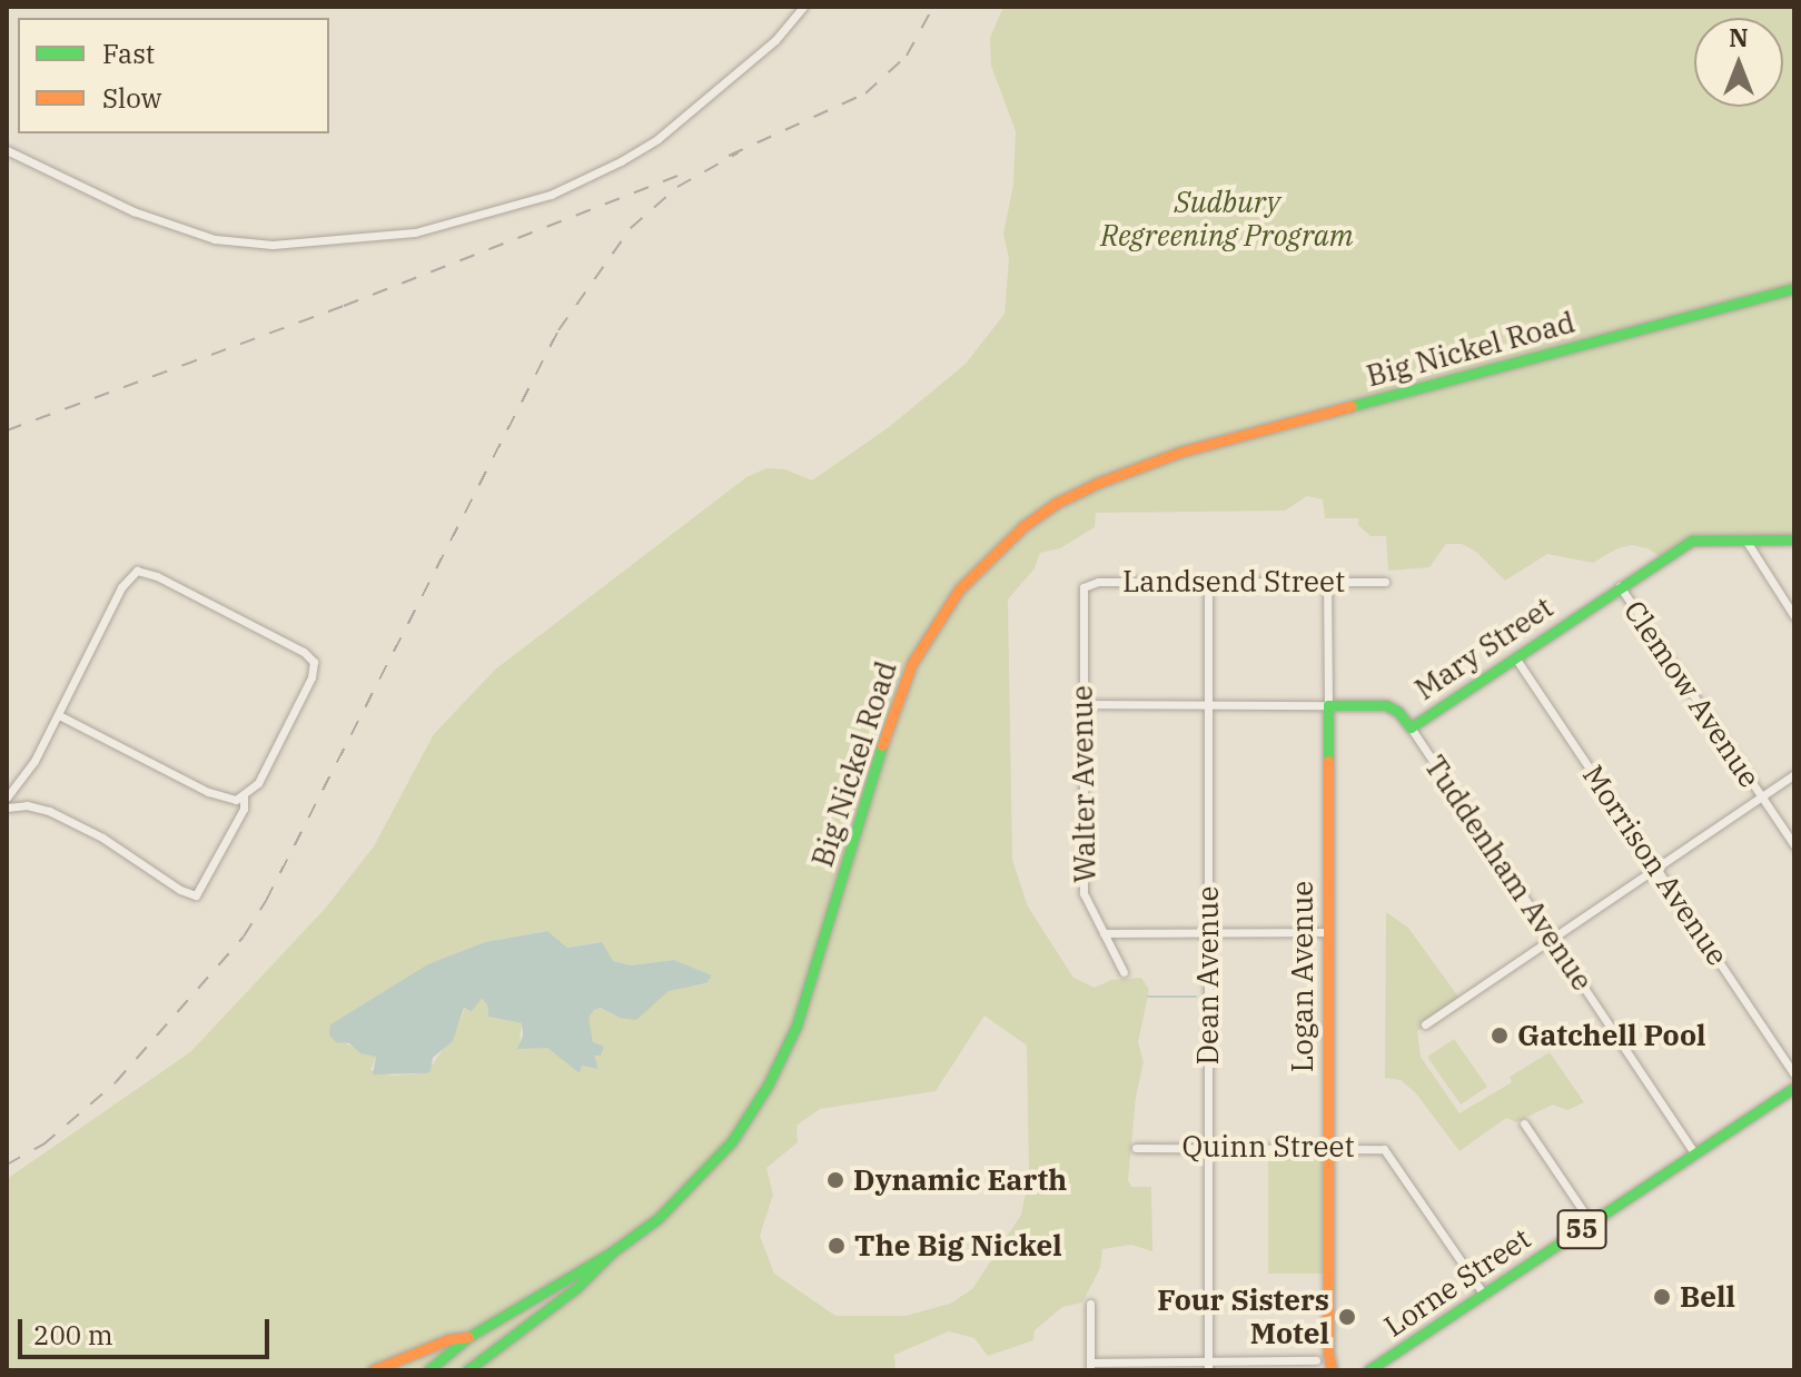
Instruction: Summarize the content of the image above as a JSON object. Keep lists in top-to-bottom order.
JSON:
{
  "streets": {
    "main road": [
      "Big Nickel Road",
      "Mary Street",
      "Logan Avenue",
      "55",
      "Lorne Street"
    ],
    "street": [
      "Landsend Street",
      "Clemow Avenue",
      "Walter Avenue",
      "Morrison Avenue",
      "Tuddenham Avenue",
      "Dean Avenue",
      "Quinn Street"
    ]
  },
  "crossings": [
    ["Landsend Street", "Walter Avenue"],
    ["Landsend Street", "Dean Avenue"],
    ["Landsend Street", "Logan Avenue"],
    ["Mary Street", "Clemow Avenue"],
    ["Mary Street", "Walter Avenue"],
    ["Mary Street", "Morrison Avenue"],
    ["Mary Street", "Tuddenham Avenue"],
    ["Mary Street", "Dean Avenue"],
    ["Mary Street", "Logan Avenue"],
    ["Tuddenham Avenue", "Lorne Street"],
    ["Dean Avenue", "Quinn Street"],
    ["Logan Avenue", "Quinn Street"],
    ["Quinn Street", "Lorne Street"]
  ],
  "parks": ["Sudbury Regreening Program"],
  "places": [
    "Gatchell Pool",
    "Dynamic Earth",
    "The Big Nickel",
    "Bell",
    "Four Sisters Motel"
  ],
  "legend": ["Fast", "Slow"],
  "scale_bar": "200 m",
  "north": "top"
}
